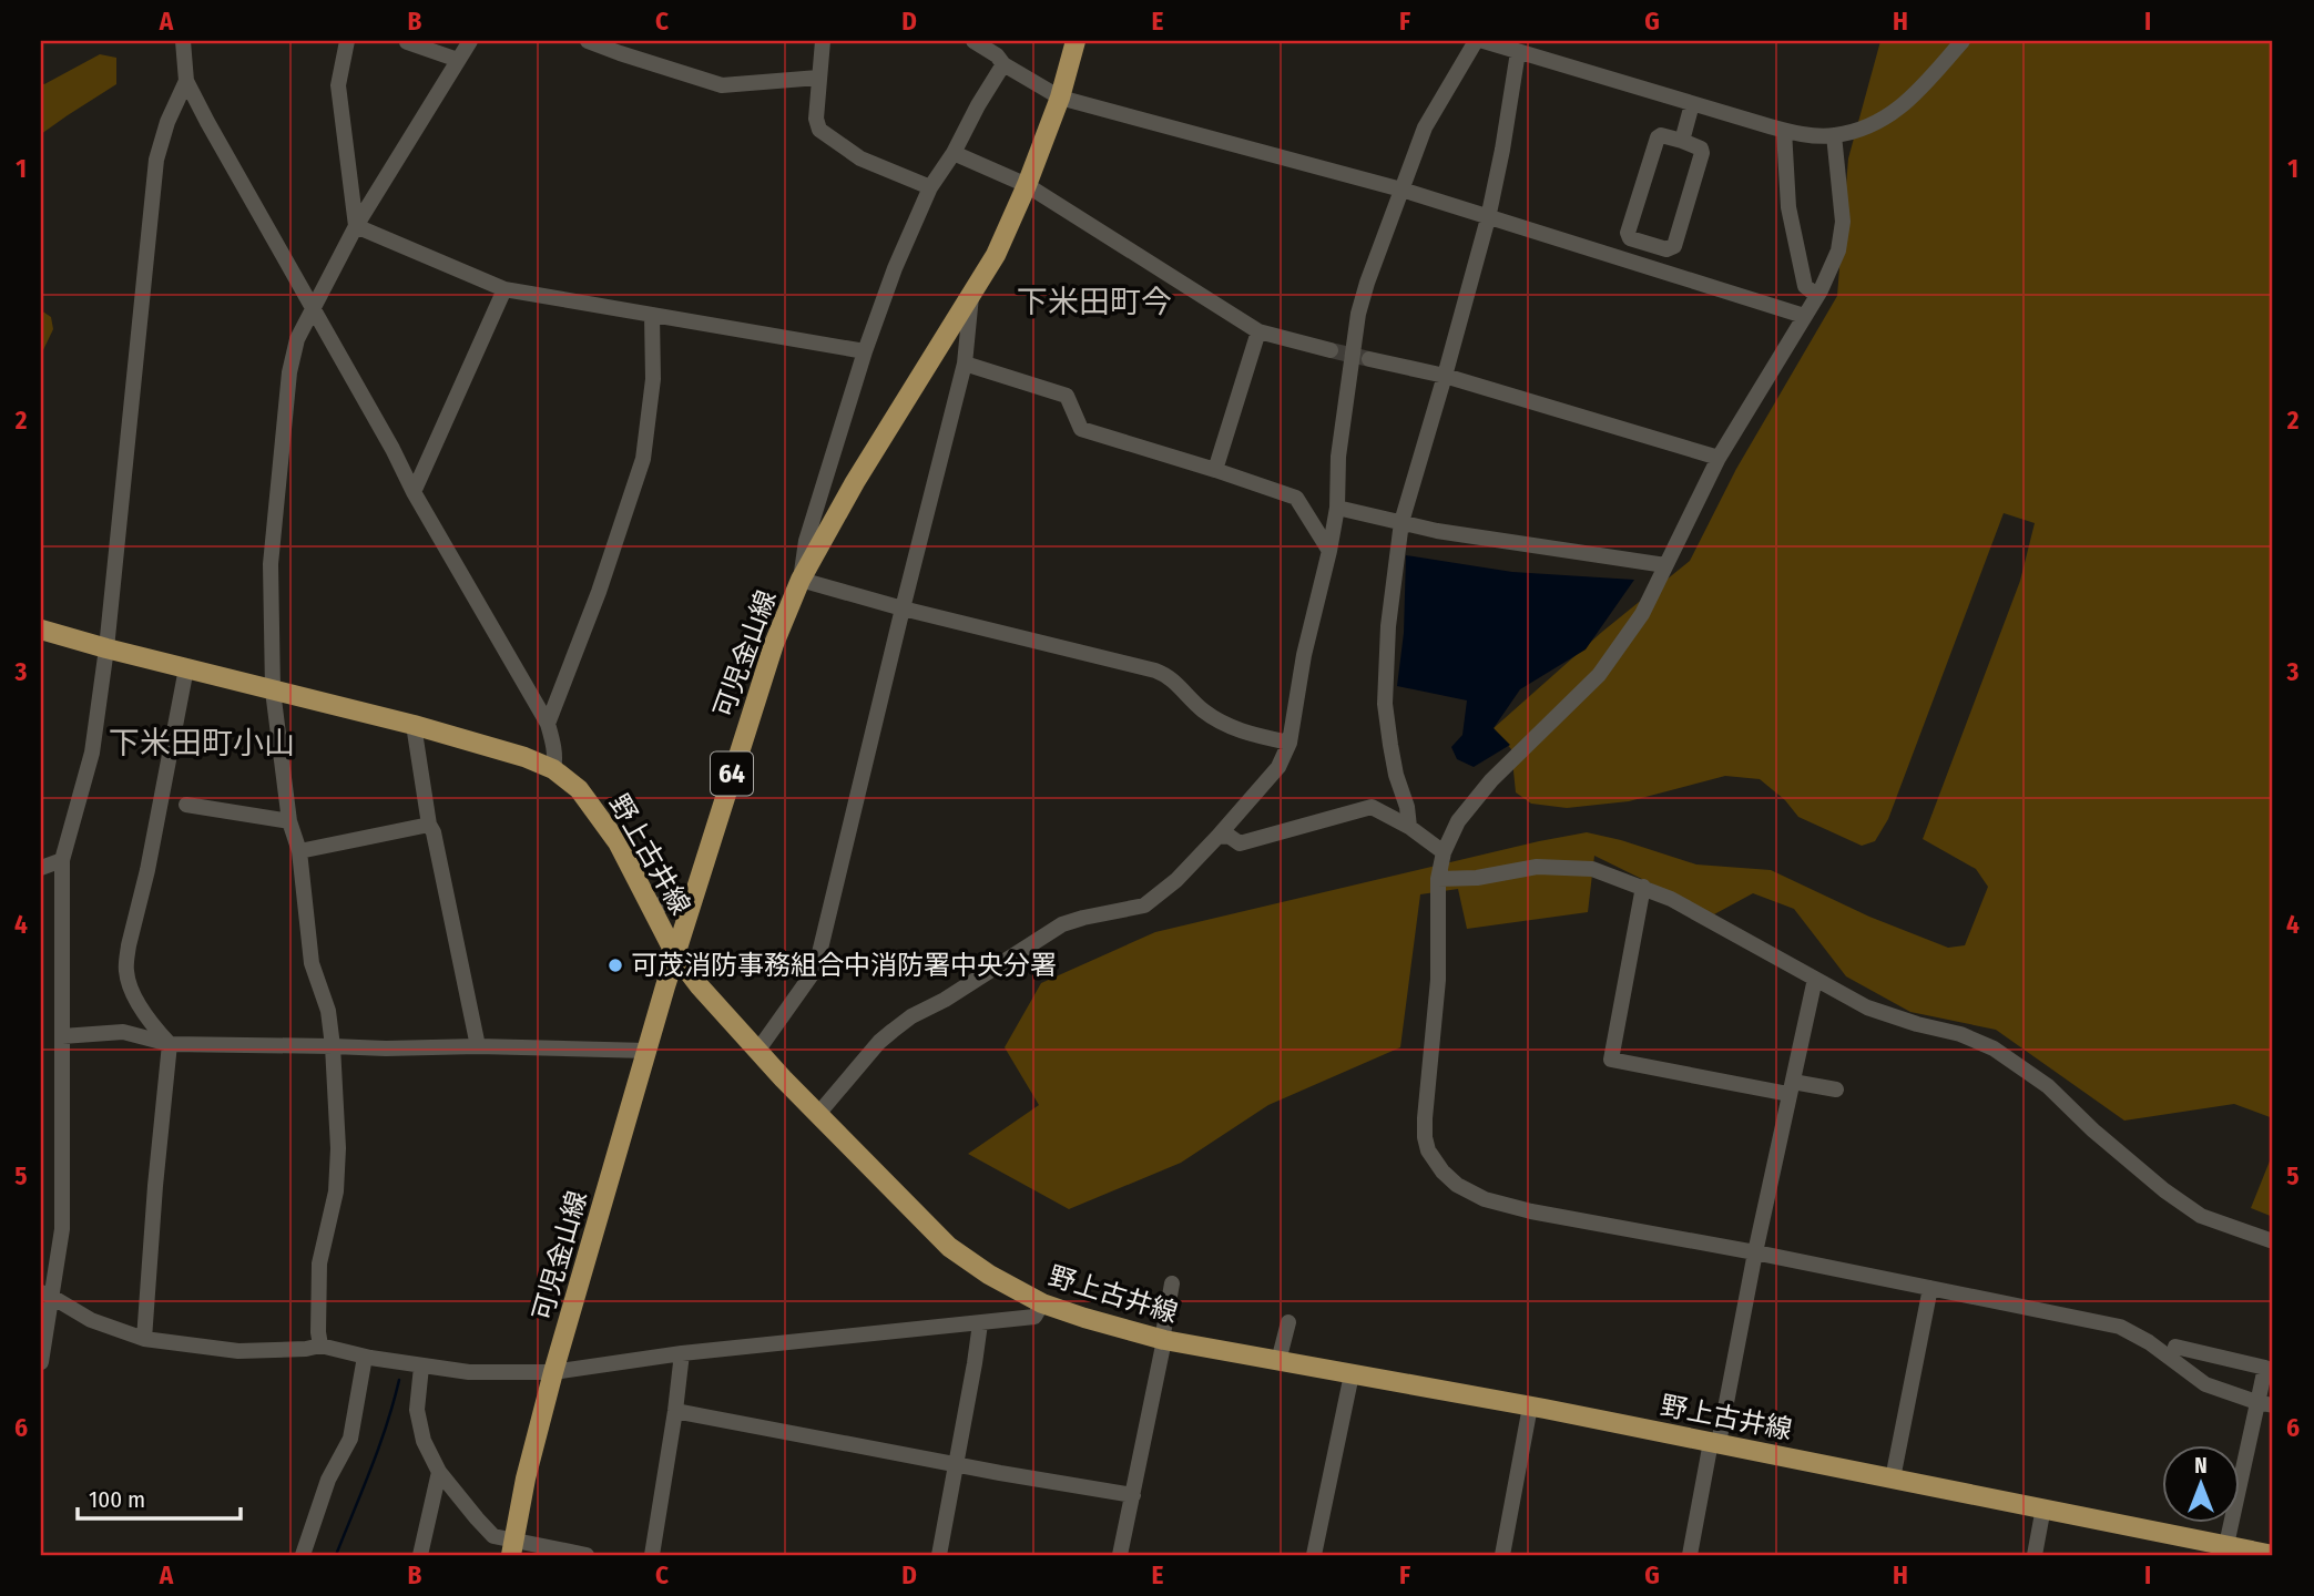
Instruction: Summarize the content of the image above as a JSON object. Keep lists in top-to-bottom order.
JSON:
{
  "streets": {
    "main road": ["可児金山線", "64", "野上古井線"]
  },
  "crossings": [
    ["可児金山線", "野上古井線"]
  ],
  "districts": ["下米田町今", "下米田町小山"],
  "places": ["可茂消防事務組合中消防署中央分署"],
  "scale_bar": "100 m",
  "north": "top",
  "grid": {
    "columns": [
      "A",
      "B",
      "C",
      "D",
      "E",
      "F",
      "G",
      "H",
      "I"
    ],
    "rows": [
      "1",
      "2",
      "3",
      "4",
      "5",
      "6"
    ]
  }
}
